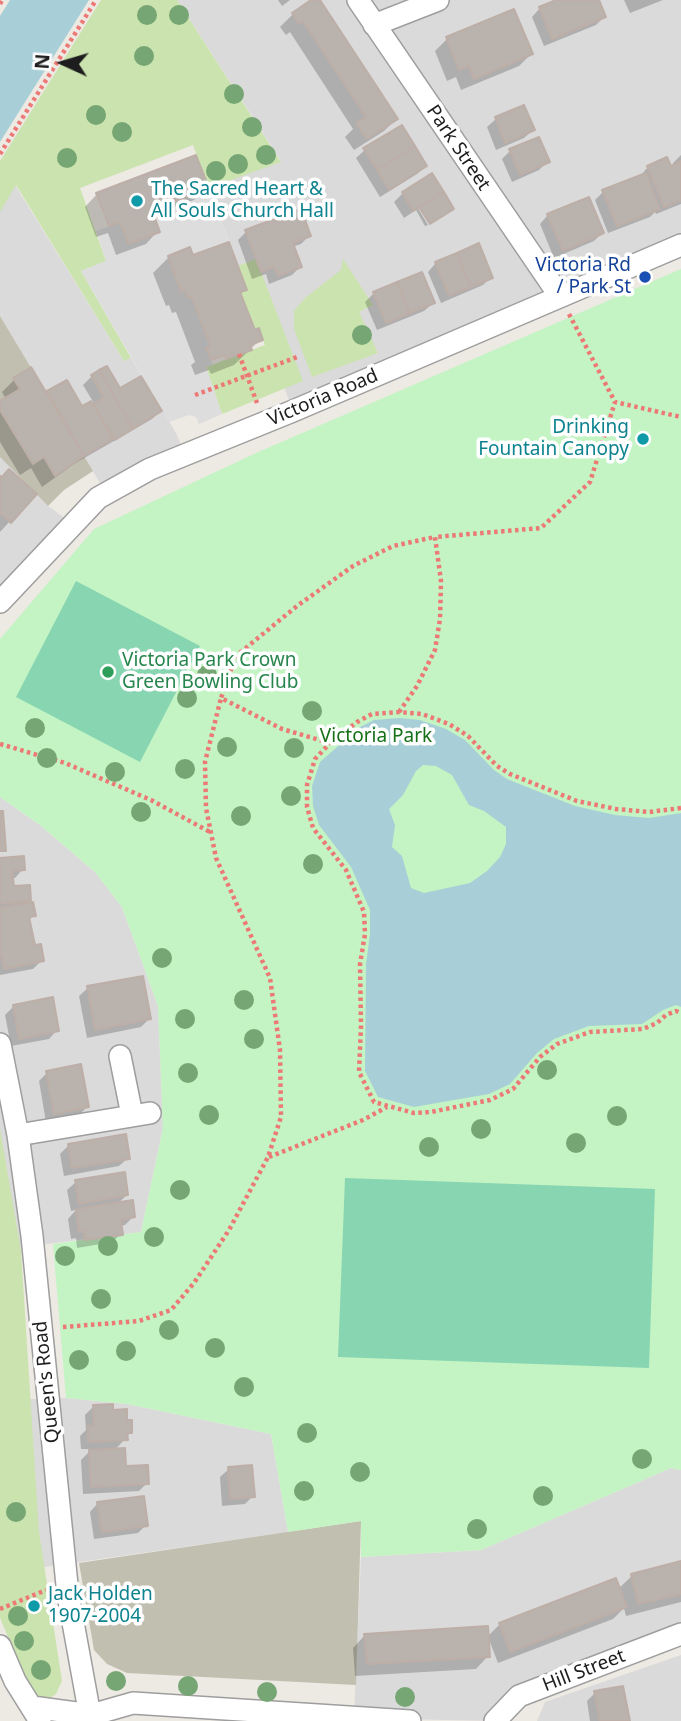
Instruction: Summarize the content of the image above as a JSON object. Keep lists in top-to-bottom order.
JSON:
{
  "streets": {
    "street": [
      "Park Street",
      "Victoria Road",
      "Queen's Road",
      "Hill Street"
    ]
  },
  "crossings": [
    ["Park Street", "Victoria Road"]
  ],
  "parks": ["Victoria Park"],
  "places": [
    "The Sacred Heart & All Souls Church Hall",
    "Victoria Rd / Park St",
    "Drinking Fountain Canopy",
    "Victoria Park Crown Green Bowling Club",
    "Jack Holden 1907-2004"
  ],
  "north": "left"
}
